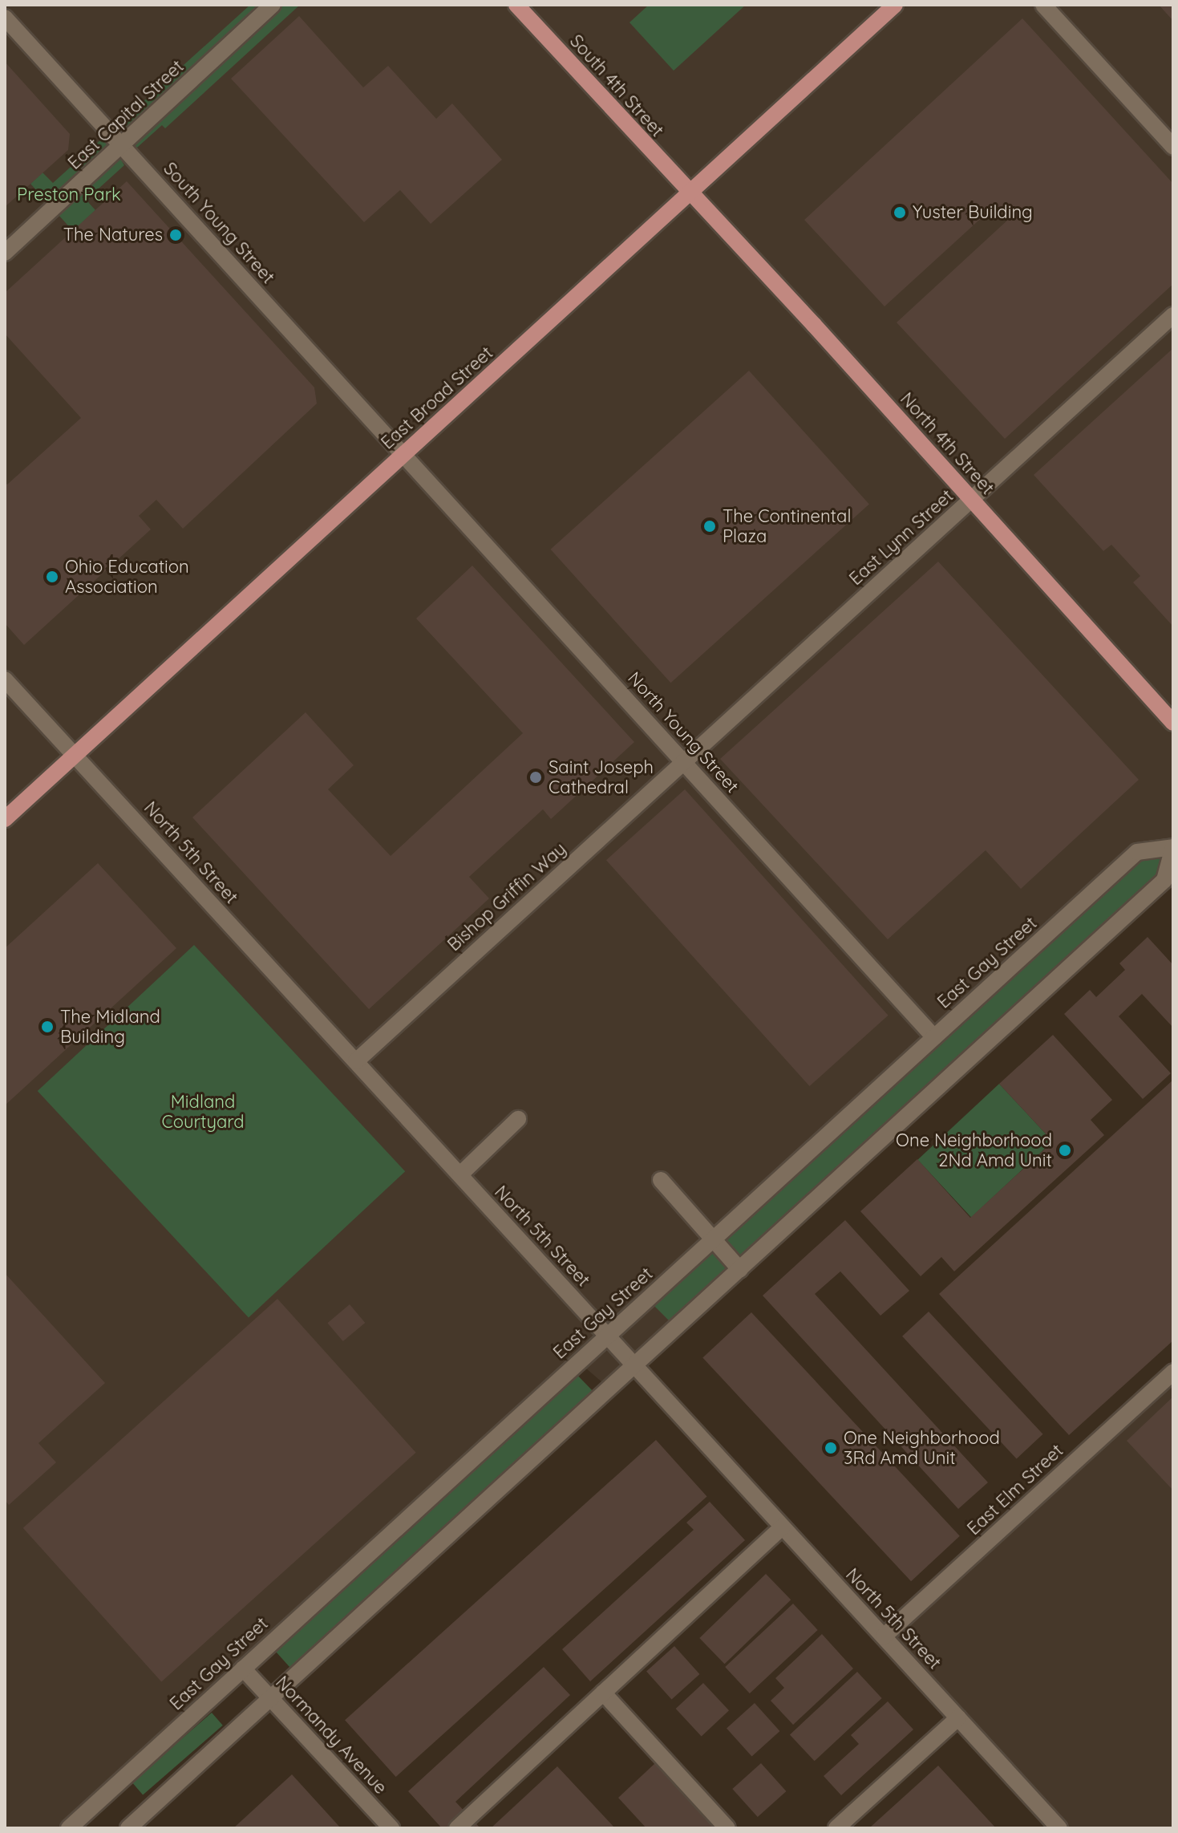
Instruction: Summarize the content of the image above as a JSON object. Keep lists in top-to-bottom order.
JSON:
{
  "streets": {
    "main road": ["South 4th Street", "East Broad Street", "North 4th Street"],
    "street": [
      "East Capital Street",
      "South Young Street",
      "East Lynn Street",
      "North Young Street",
      "North 5th Street",
      "Bishop Griffin Way",
      "East Gay Street",
      "East Elm Street",
      "Normandy Avenue"
    ]
  },
  "crossings": [
    ["South 4th Street", "East Broad Street"],
    ["South 4th Street", "North 4th Street"],
    ["East Capital Street", "South Young Street"],
    ["South Young Street", "East Broad Street"],
    ["South Young Street", "North Young Street"],
    ["East Broad Street", "North 4th Street"],
    ["East Broad Street", "North Young Street"],
    ["East Broad Street", "North 5th Street"],
    ["North 4th Street", "East Lynn Street"],
    ["East Lynn Street", "North Young Street"],
    ["East Lynn Street", "Bishop Griffin Way"],
    ["North Young Street", "Bishop Griffin Way"],
    ["North Young Street", "East Gay Street"],
    ["North 5th Street", "Bishop Griffin Way"],
    ["North 5th Street", "East Gay Street"],
    ["North 5th Street", "East Elm Street"],
    ["East Gay Street", "Normandy Avenue"]
  ],
  "parks": ["Preston Park", "Midland Courtyard"],
  "places": [
    "Yuster Building",
    "The Natures",
    "The Continental Plaza",
    "Ohio Education Association",
    "Saint Joseph Cathedral",
    "The Midland Building",
    "One Neighborhood 2Nd Amd Unit",
    "One Neighborhood 3Rd Amd Unit"
  ]
}
